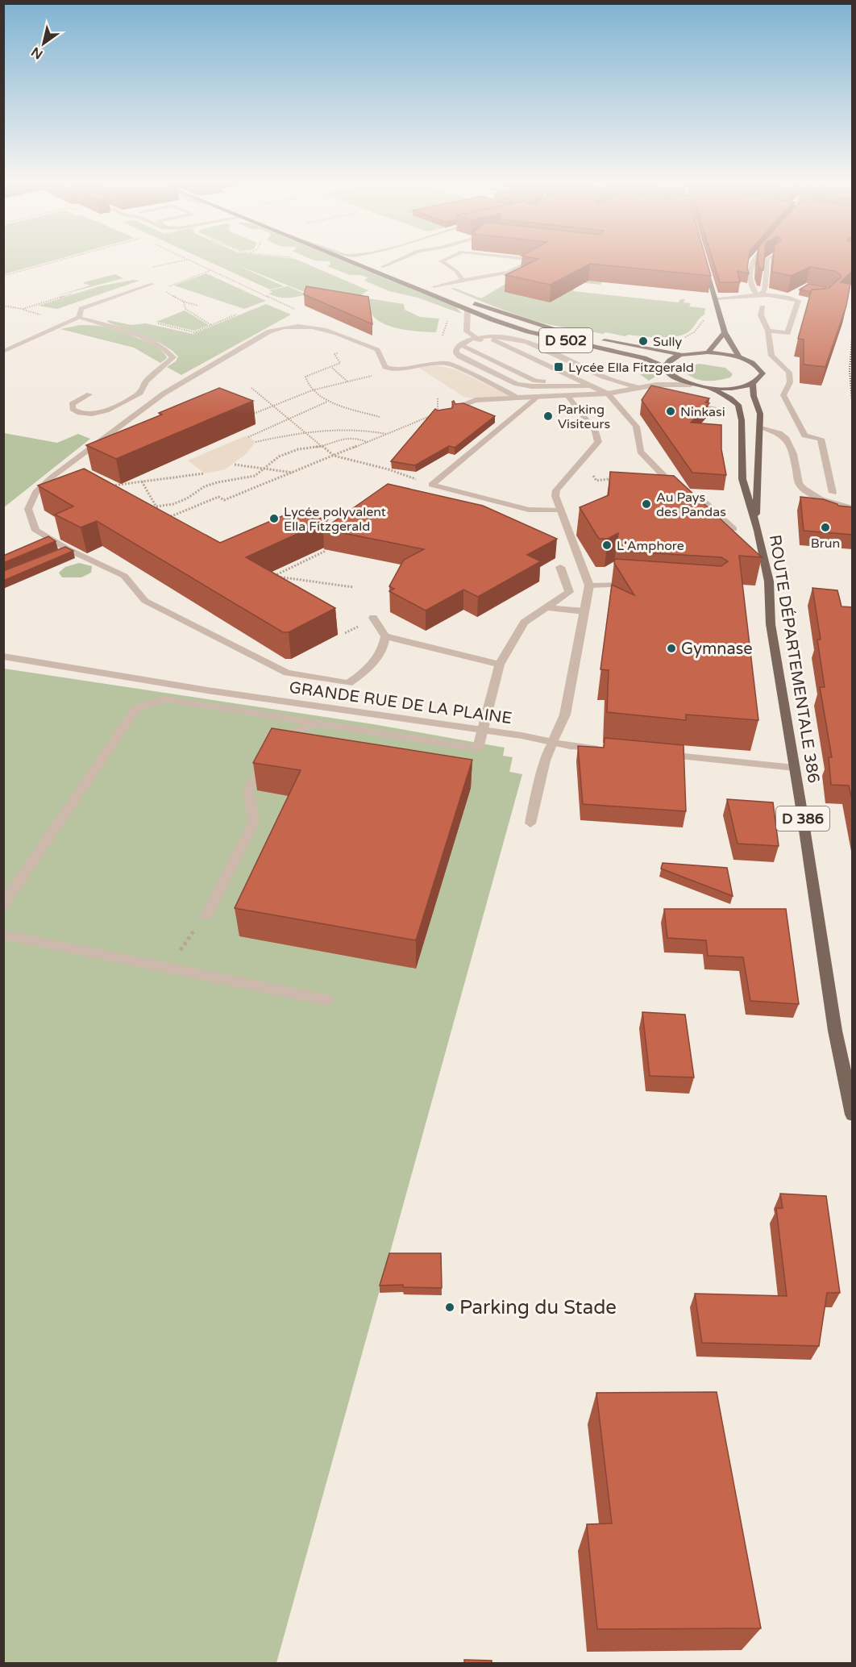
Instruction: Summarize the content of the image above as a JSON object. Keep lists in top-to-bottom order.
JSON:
{
  "streets": {
    "main road": ["D 502", "ROUTE DÉPARTEMENTALE 386", "D 386"],
    "street": ["GRANDE RUE DE LA PLAINE"]
  },
  "places": {
    "other": [
      "Sully",
      "Ninkasi",
      "Parking Visiteurs",
      "Au Pays des Pandas",
      "Lycée polyvalent Ella Fitzgerald",
      "Brun",
      "L'Amphore",
      "Gymnase",
      "Parking du Stade"
    ],
    "transit": ["Lycée Ella Fitzgerald"]
  },
  "north": "bottom left"
}
